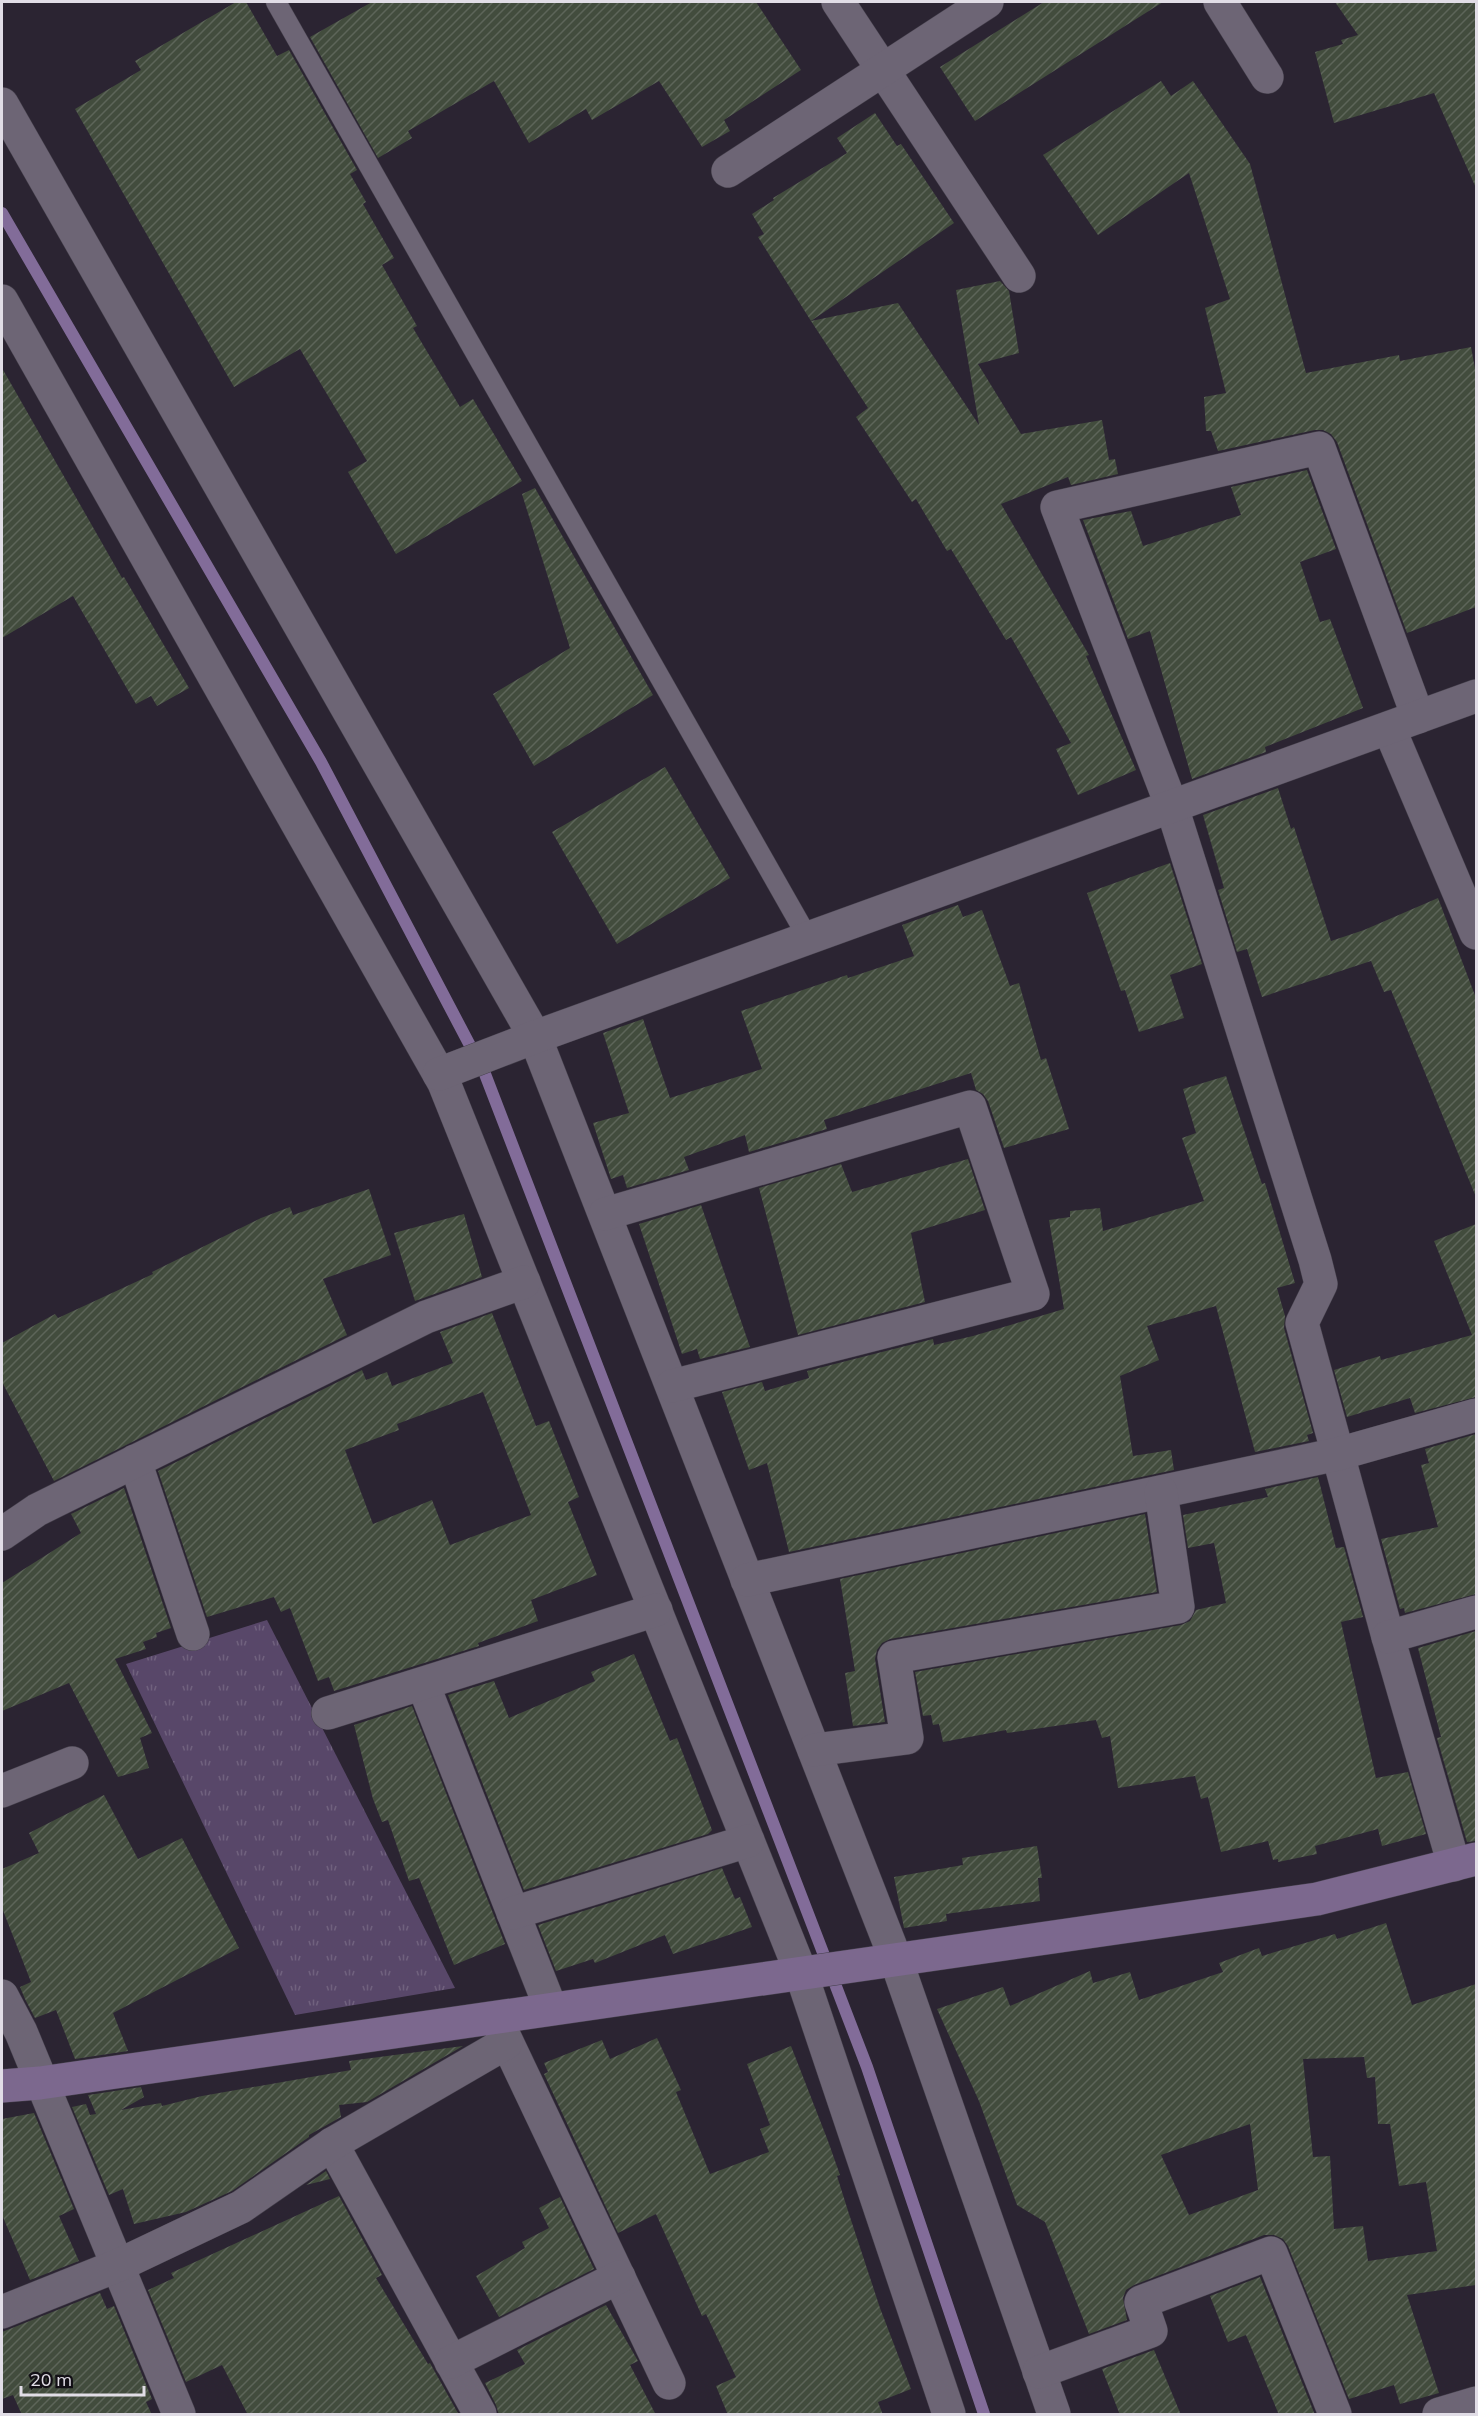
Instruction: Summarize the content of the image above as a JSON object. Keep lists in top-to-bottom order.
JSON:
{
  "scale_bar": "20 m"
}
